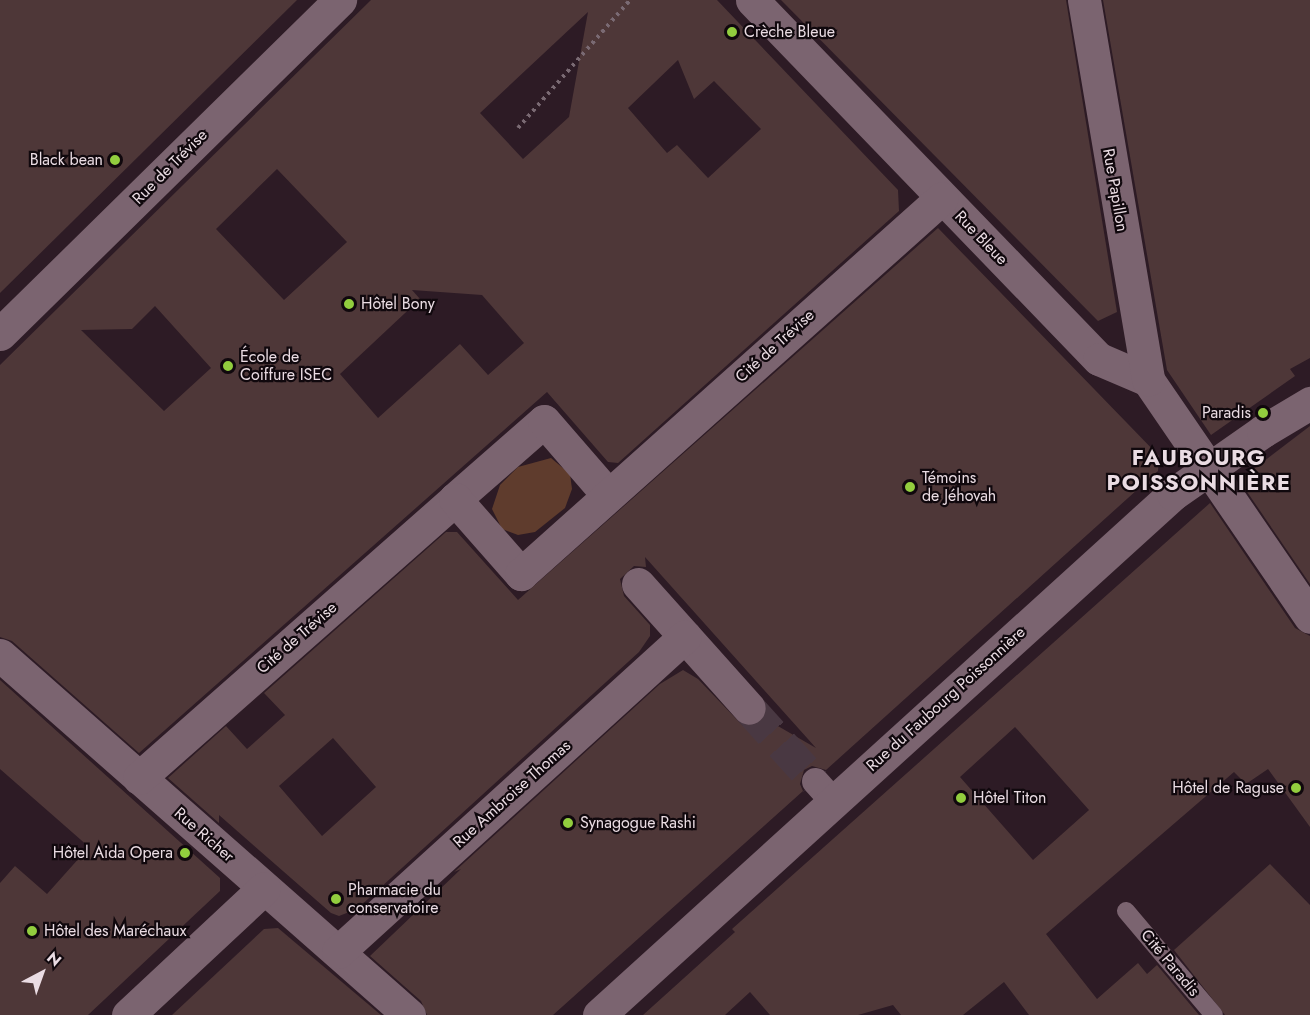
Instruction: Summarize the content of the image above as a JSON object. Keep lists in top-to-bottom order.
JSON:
{
  "streets": {
    "street": [
      "Rue de Trévise",
      "Rue Papillon",
      "Rue Bleue",
      "Cité de Trévise",
      "Rue du Faubourg Poissonnière",
      "Rue Ambroise Thomas",
      "Rue Richer"
    ],
    "lane": ["Cité Paradis"]
  },
  "crossings": [
    ["Rue Papillon", "Rue Bleue"],
    ["Rue Bleue", "Cité de Trévise"],
    ["Cité de Trévise", "Rue Richer"],
    ["Rue Ambroise Thomas", "Rue Richer"]
  ],
  "districts": ["FAUBOURG POISSONNIÈRE"],
  "places": [
    "Crèche Bleue",
    "Black bean",
    "Hôtel Bony",
    "École de Coiffure ISEC",
    "Paradis",
    "Témoins de Jéhovah",
    "Hôtel de Raguse",
    "Hôtel Titon",
    "Synagogue Rashi",
    "Hôtel Aida Opera",
    "Pharmacie du conservatoire",
    "Hôtel des Maréchaux"
  ],
  "north": "top right"
}
